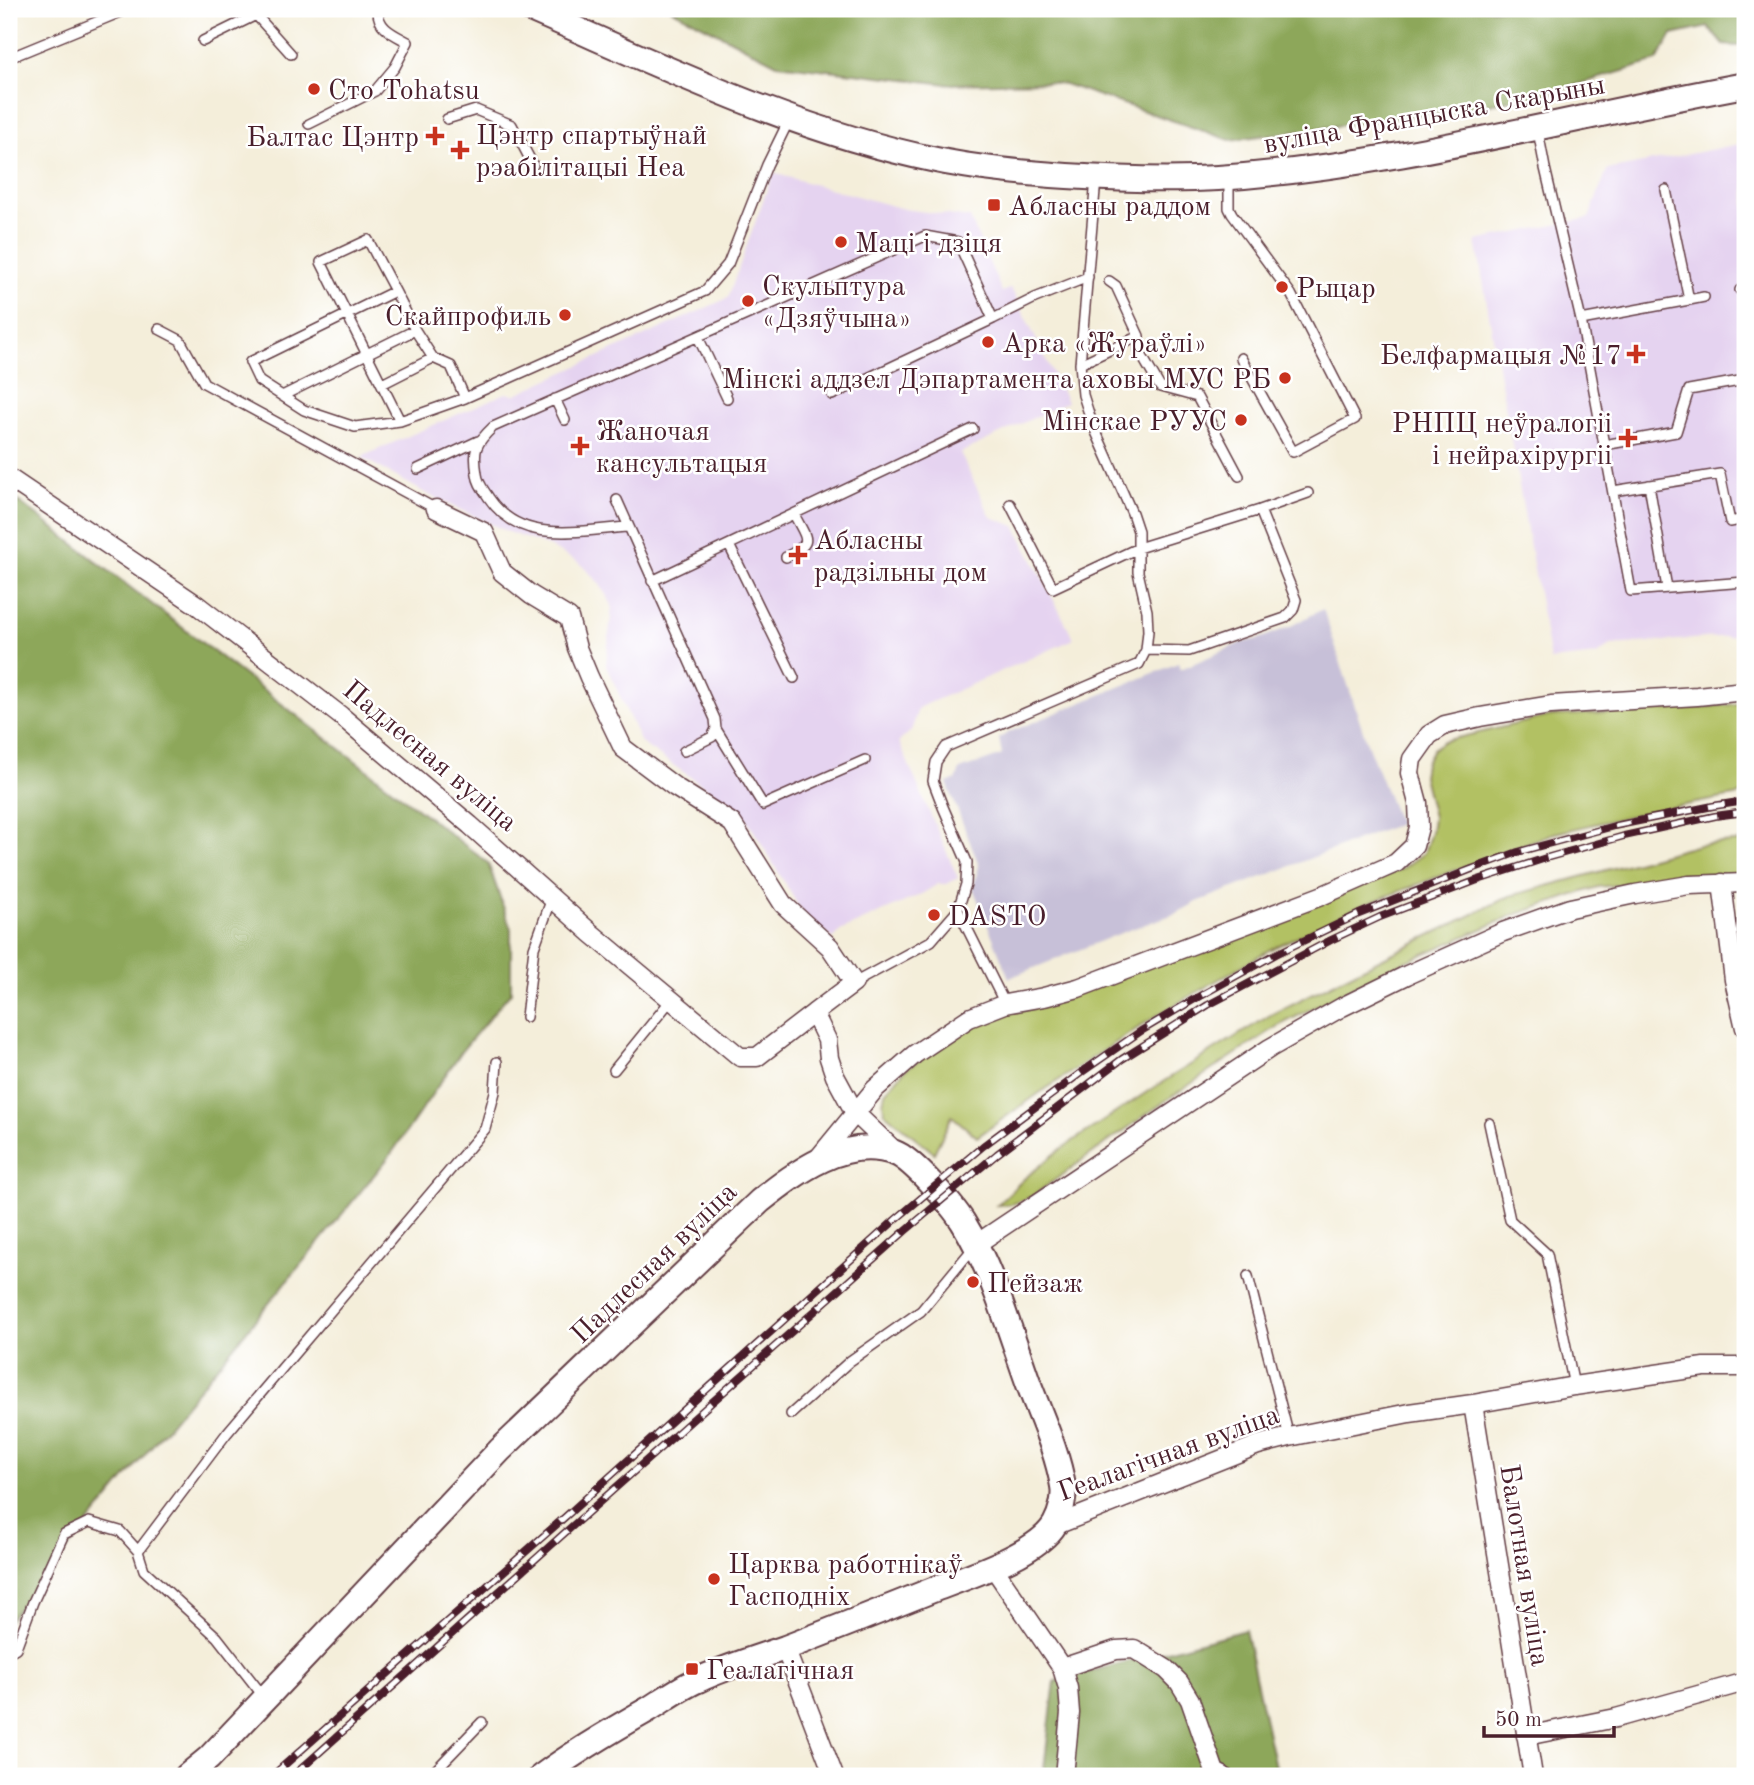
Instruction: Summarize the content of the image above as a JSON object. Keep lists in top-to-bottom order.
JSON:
{
  "streets": {
    "street": [
      "вуліца Францыска Скарыны",
      "Падлесная вуліца",
      "Геалагічная вуліца",
      "Балотная вуліца"
    ]
  },
  "crossings": [
    ["Геалагічная вуліца", "Балотная вуліца"]
  ],
  "places": {
    "other": [
      "Сто Tohatsu",
      "Маці і дзіця",
      "Рыцар",
      "Скульптура «Дзяўчына»",
      "Скайпрофиль",
      "Арка «Жураўлі»",
      "Мінскі аддзел Дэпартамента аховы МУС РБ",
      "Мінскае РУУС",
      "DASTO",
      "Пейзаж",
      "Царква работнікаў Гасподніх"
    ],
    "health": [
      "Балтас Цэнтр",
      "Цэнтр спартыўнай рэабілітацыі Неа",
      "Белфармацыя №17",
      "РНПЦ неўралогіі і нейрахірургіі",
      "Жаночая кансультацыя",
      "Абласны радзільны дом"
    ],
    "transit": ["Абласны раддом", "Геалагічная"]
  },
  "scale_bar": "50 m"
}
